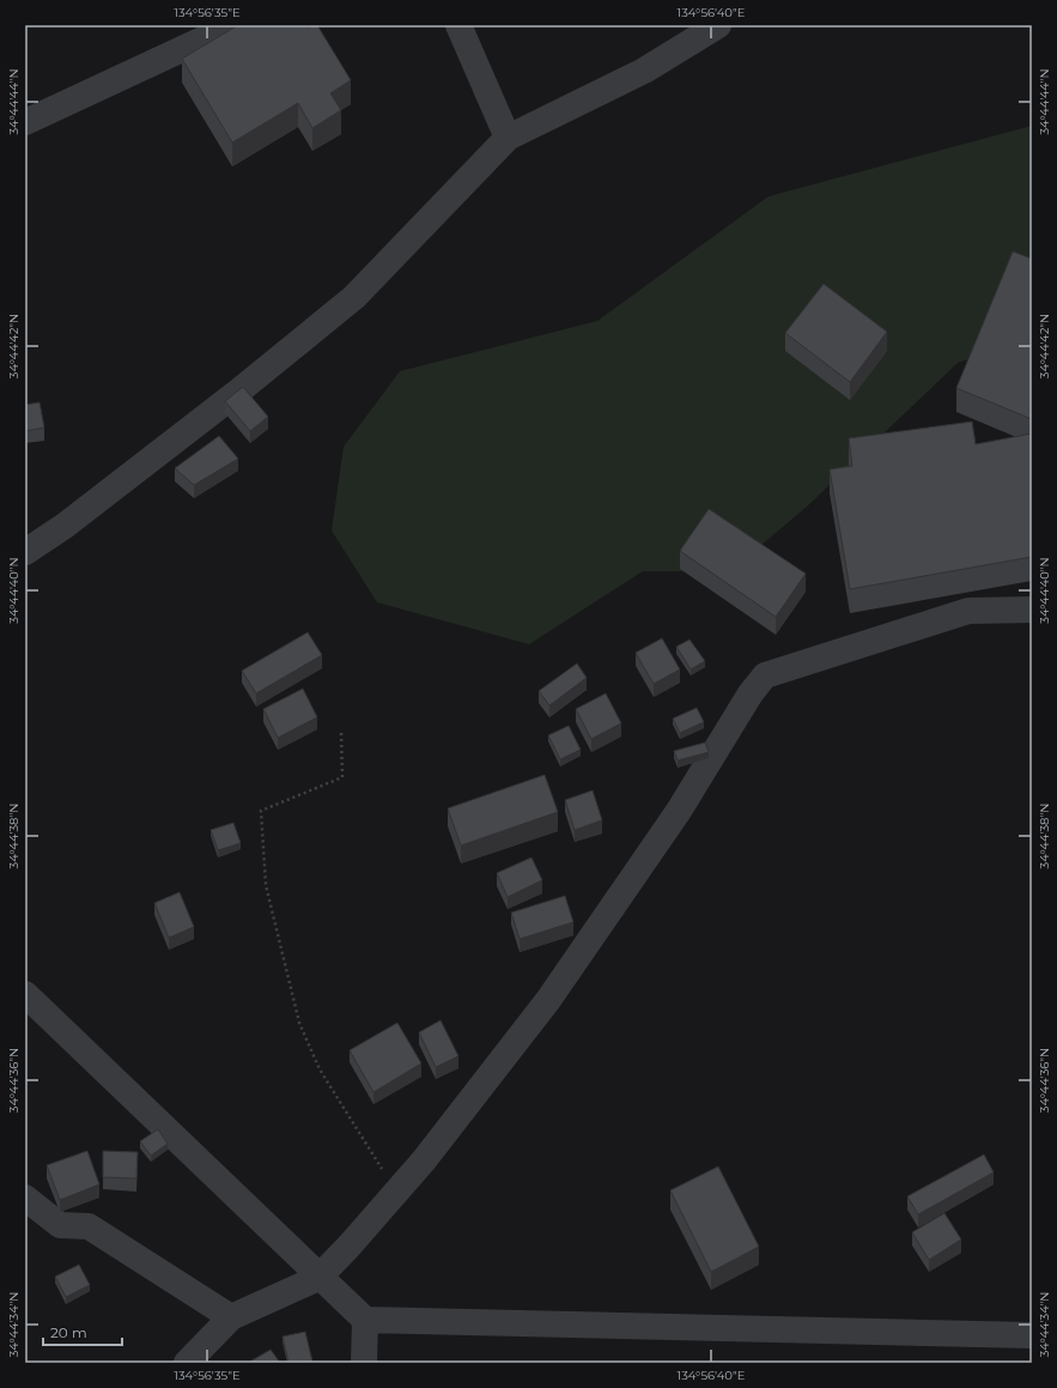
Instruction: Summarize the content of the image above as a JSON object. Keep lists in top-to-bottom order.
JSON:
{
  "scale_bar": "20 m",
  "coordinates": [
    "134°56'35\"E",
    "134°56'40\"E",
    "34°44'44\"N",
    "34°44'42\"N",
    "34°44'40\"N",
    "34°44'38\"N",
    "34°44'36\"N",
    "34°44'34\"N"
  ]
}
